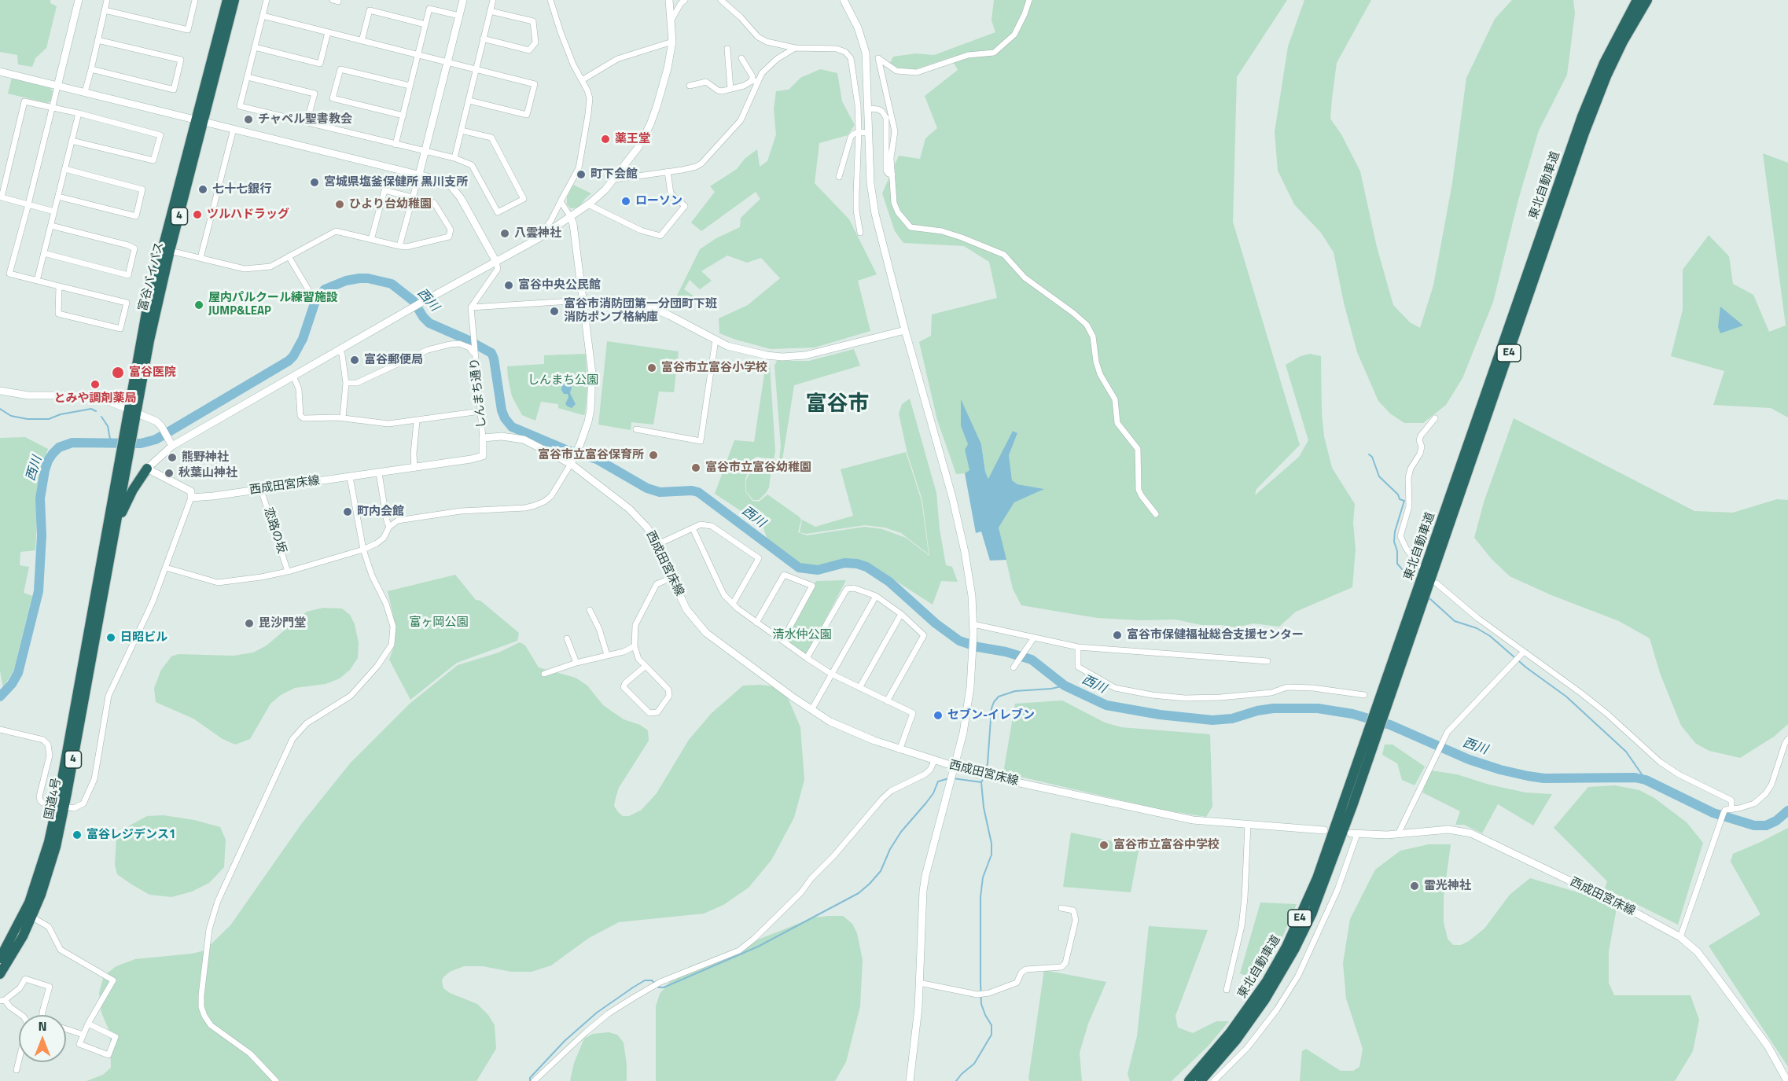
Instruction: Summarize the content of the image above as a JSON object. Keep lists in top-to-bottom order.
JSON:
{
  "streets": {
    "highway": [
      "東北自動車道",
      "4",
      "富谷バイパス",
      "E4",
      "国道4号"
    ],
    "street": ["しんまち通り", "西成田宮床線", "恋路の坂"]
  },
  "crossings": [
    ["富谷バイパス", "国道4号"],
    ["しんまち通り", "西成田宮床線"],
    ["西成田宮床線", "恋路の坂"]
  ],
  "districts": ["富谷市"],
  "water": ["西川"],
  "parks": ["しんまち公園", "富ヶ岡公園", "清水仲公園"],
  "places": [
    "チャペル聖書教会",
    "薬王堂",
    "町下会館",
    "宮城県塩釜保健所 黒川支所",
    "七十七銀行",
    "ローソン",
    "ひより台幼稚園",
    "ツルハドラッグ",
    "八雲神社",
    "富谷中央公民館",
    "屋内パルクール練習施設 JUMP&LEAP",
    "富谷市消防団第一分団町下班 消防ポンプ格納庫",
    "富谷郵便局",
    "富谷市立富谷小学校",
    "富谷医院",
    "とみや調剤薬局",
    "富谷市立富谷保育所",
    "熊野神社",
    "富谷市立富谷幼稚園",
    "秋葉山神社",
    "町内会館",
    "毘沙門堂",
    "富谷市保健福祉総合支援センター",
    "日昭ビル",
    "セブン-イレブン",
    "富谷レジデンス1",
    "富谷市立富谷中学校",
    "雷光神社"
  ],
  "north": "top"
}
